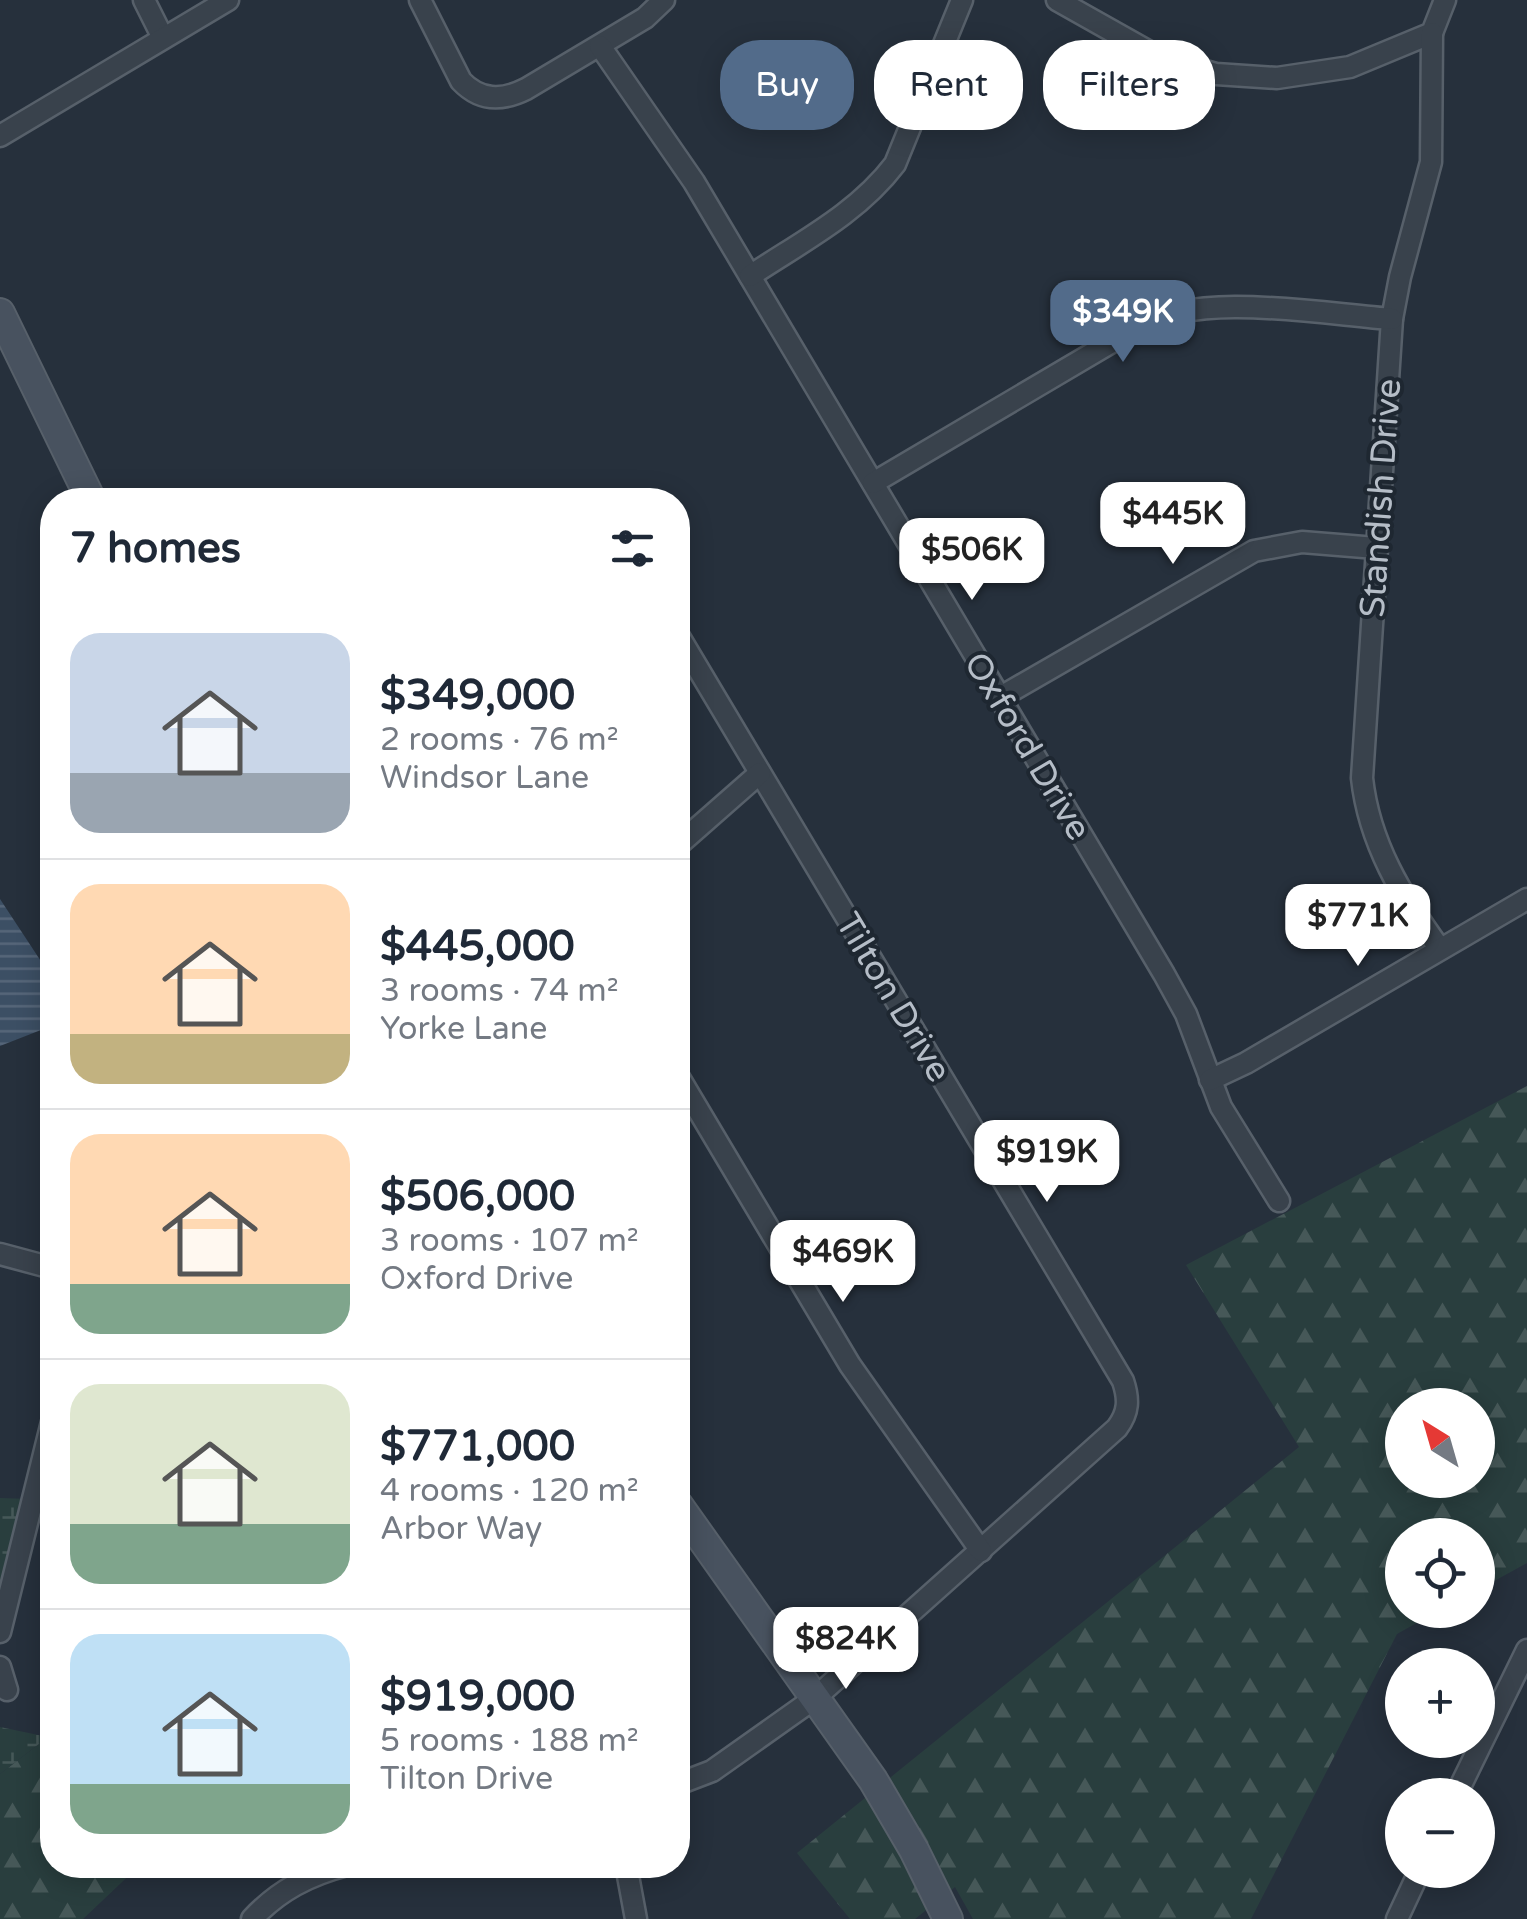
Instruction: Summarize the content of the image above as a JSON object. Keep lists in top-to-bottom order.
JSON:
{
  "streets": {
    "street": ["Standish Drive", "Oxford Drive", "Tilton Drive"]
  },
  "north": "top left",
  "page": {
    "chip": ["Buy", "Rent", "Filters"],
    "price": [
      "$349K",
      "$445K",
      "$506K",
      "$771K",
      "$919K",
      "$469K",
      "$824K"
    ],
    "heading": "7 homes",
    "list": [
      {
        "name": "$349,000",
        "note": "2 rooms · 76 m² · Windsor Lane"
      },
      {
        "name": "$445,000",
        "note": "3 rooms · 74 m² · Yorke Lane"
      },
      {
        "name": "$506,000",
        "note": "3 rooms · 107 m² · Oxford Drive"
      },
      {
        "name": "$771,000",
        "note": "4 rooms · 120 m² · Arbor Way"
      },
      {
        "name": "$919,000",
        "note": "5 rooms · 188 m² · Tilton Drive"
      }
    ],
    "map_buttons": ["+", "−"]
  }
}
